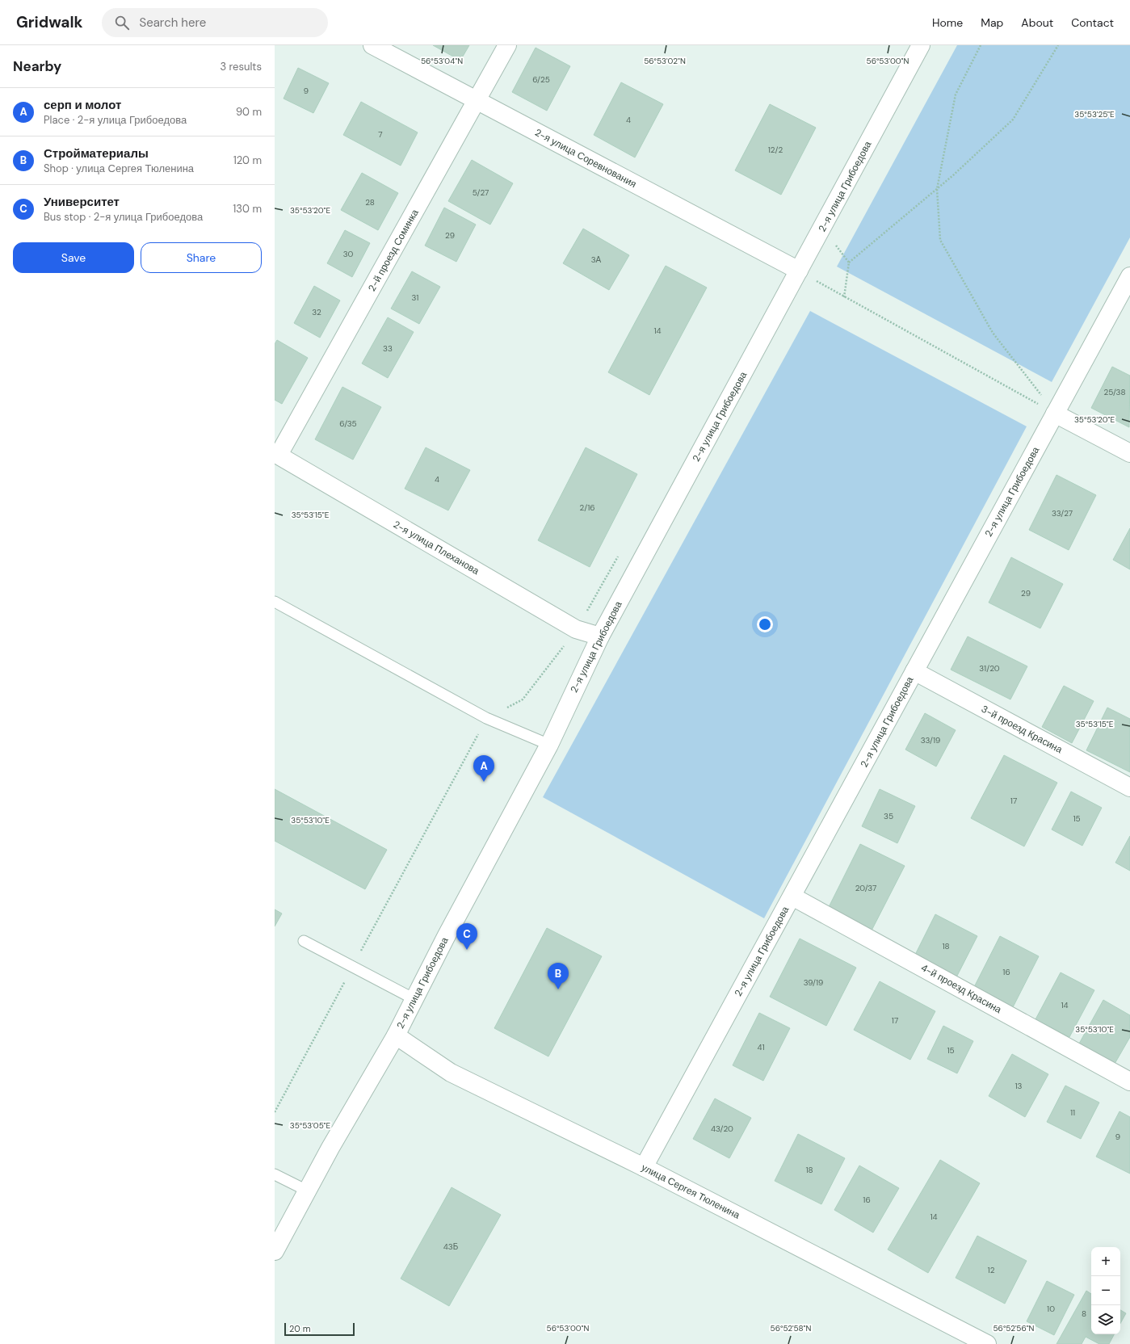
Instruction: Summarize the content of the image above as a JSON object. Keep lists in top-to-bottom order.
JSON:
{
  "streets": {
    "street": [
      "2-я улица Соревнования",
      "2-я улица Грибоедова",
      "2-й проезд Соминка",
      "2-я улица Плеханова",
      "3-й проезд Красина",
      "4-й проезд Красина",
      "улица Сергея Тюленина"
    ]
  },
  "crossings": [
    ["2-я улица Соревнования", "2-я улица Грибоедова"],
    ["2-я улица Соревнования", "2-й проезд Соминка"],
    ["2-я улица Грибоедова", "2-я улица Плеханова"],
    ["2-я улица Грибоедова", "3-й проезд Красина"],
    ["2-я улица Грибоедова", "4-й проезд Красина"],
    ["2-я улица Грибоедова", "улица Сергея Тюленина"],
    ["2-й проезд Соминка", "2-я улица Плеханова"]
  ],
  "house_numbers": [
    "6/25",
    "9",
    "4",
    "7",
    "12/2",
    "5/27",
    "28",
    "29",
    "30",
    "3А",
    "31",
    "32",
    "14",
    "33",
    "25/38",
    "6/35",
    "4",
    "2/16",
    "33/27",
    "29",
    "31/20",
    "33/19",
    "17",
    "35",
    "15",
    "20/37",
    "18",
    "16",
    "39/19",
    "14",
    "17",
    "41",
    "15",
    "13",
    "11",
    "43/20",
    "9",
    "18",
    "16",
    "14",
    "43Б",
    "12",
    "10",
    "8"
  ],
  "scale_bar": "20 m",
  "page": {
    "header": "Gridwalk",
    "search": "Search here",
    "nav": [
      "Home",
      "Map",
      "About",
      "Contact"
    ],
    "heading": ["Nearby", "3 results"],
    "list": [
      {
        "mark": "A",
        "name": "серп и молот",
        "note": "Place · 2-я улица Грибоедова",
        "value": "90 m"
      },
      {
        "mark": "B",
        "name": "Стройматериалы",
        "note": "Shop · улица Сергея Тюленина",
        "value": "120 m"
      },
      {
        "mark": "C",
        "name": "Университет",
        "note": "Bus stop · 2-я улица Грибоедова",
        "value": "130 m"
      }
    ],
    "buttons": ["Save", "Share"],
    "pins": ["A", "C", "B"],
    "map_buttons": ["+", "−"],
    "scale": "20 m"
  },
  "coordinates": [
    "56°53'04\"N",
    "56°53'02\"N",
    "56°53'00\"N",
    "35°53'25\"E",
    "35°53'20\"E",
    "35°53'15\"E",
    "35°53'10\"E",
    "35°53'05\"E",
    "56°52'58\"N",
    "56°52'56\"N"
  ]
}
